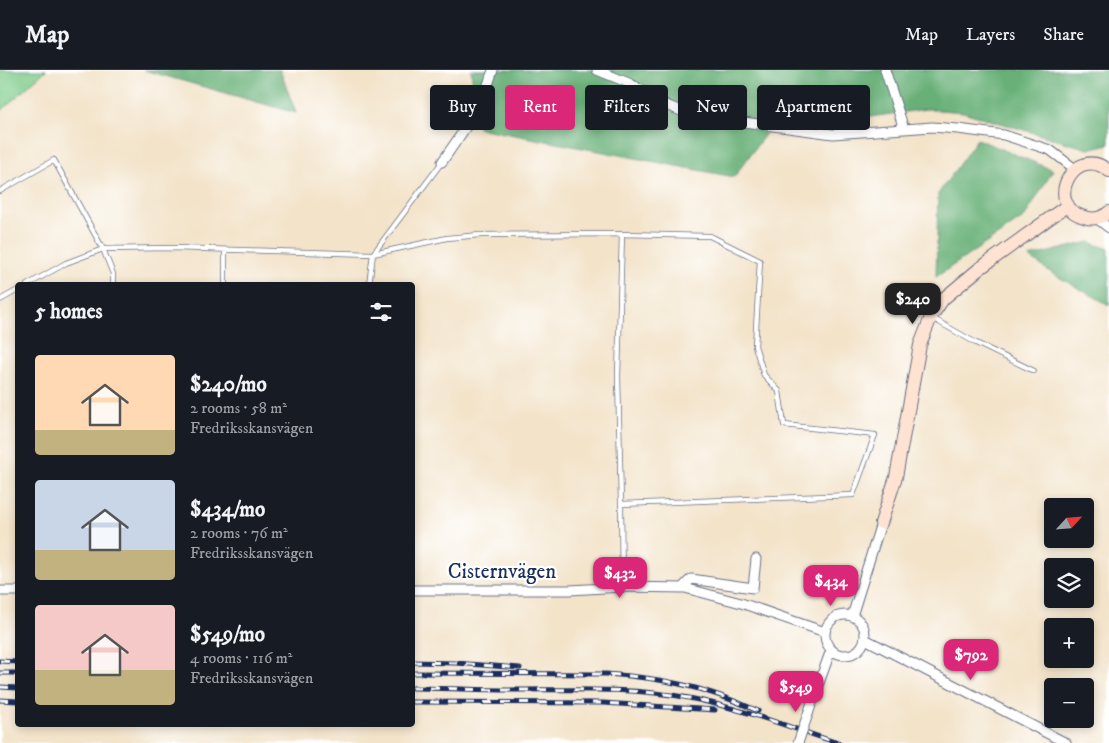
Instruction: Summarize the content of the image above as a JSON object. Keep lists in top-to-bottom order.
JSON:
{
  "streets": {
    "street": ["Cisternvägen"]
  },
  "north": "top right",
  "page": {
    "header": "Map",
    "nav": ["Map", "Layers", "Share"],
    "chip": [
      "Buy",
      "Rent",
      "Filters",
      "New",
      "Apartment"
    ],
    "heading": "5 homes",
    "price": [
      "$240",
      "$432",
      "$434",
      "$792",
      "$549"
    ],
    "list": [
      {
        "name": "$240/mo",
        "note": "2 rooms · 58 m² · Fredriksskansvägen"
      },
      {
        "name": "$434/mo",
        "note": "2 rooms · 76 m² · Fredriksskansvägen"
      },
      {
        "name": "$549/mo",
        "note": "4 rooms · 116 m² · Fredriksskansvägen"
      }
    ],
    "map_buttons": ["+", "−"]
  }
}
